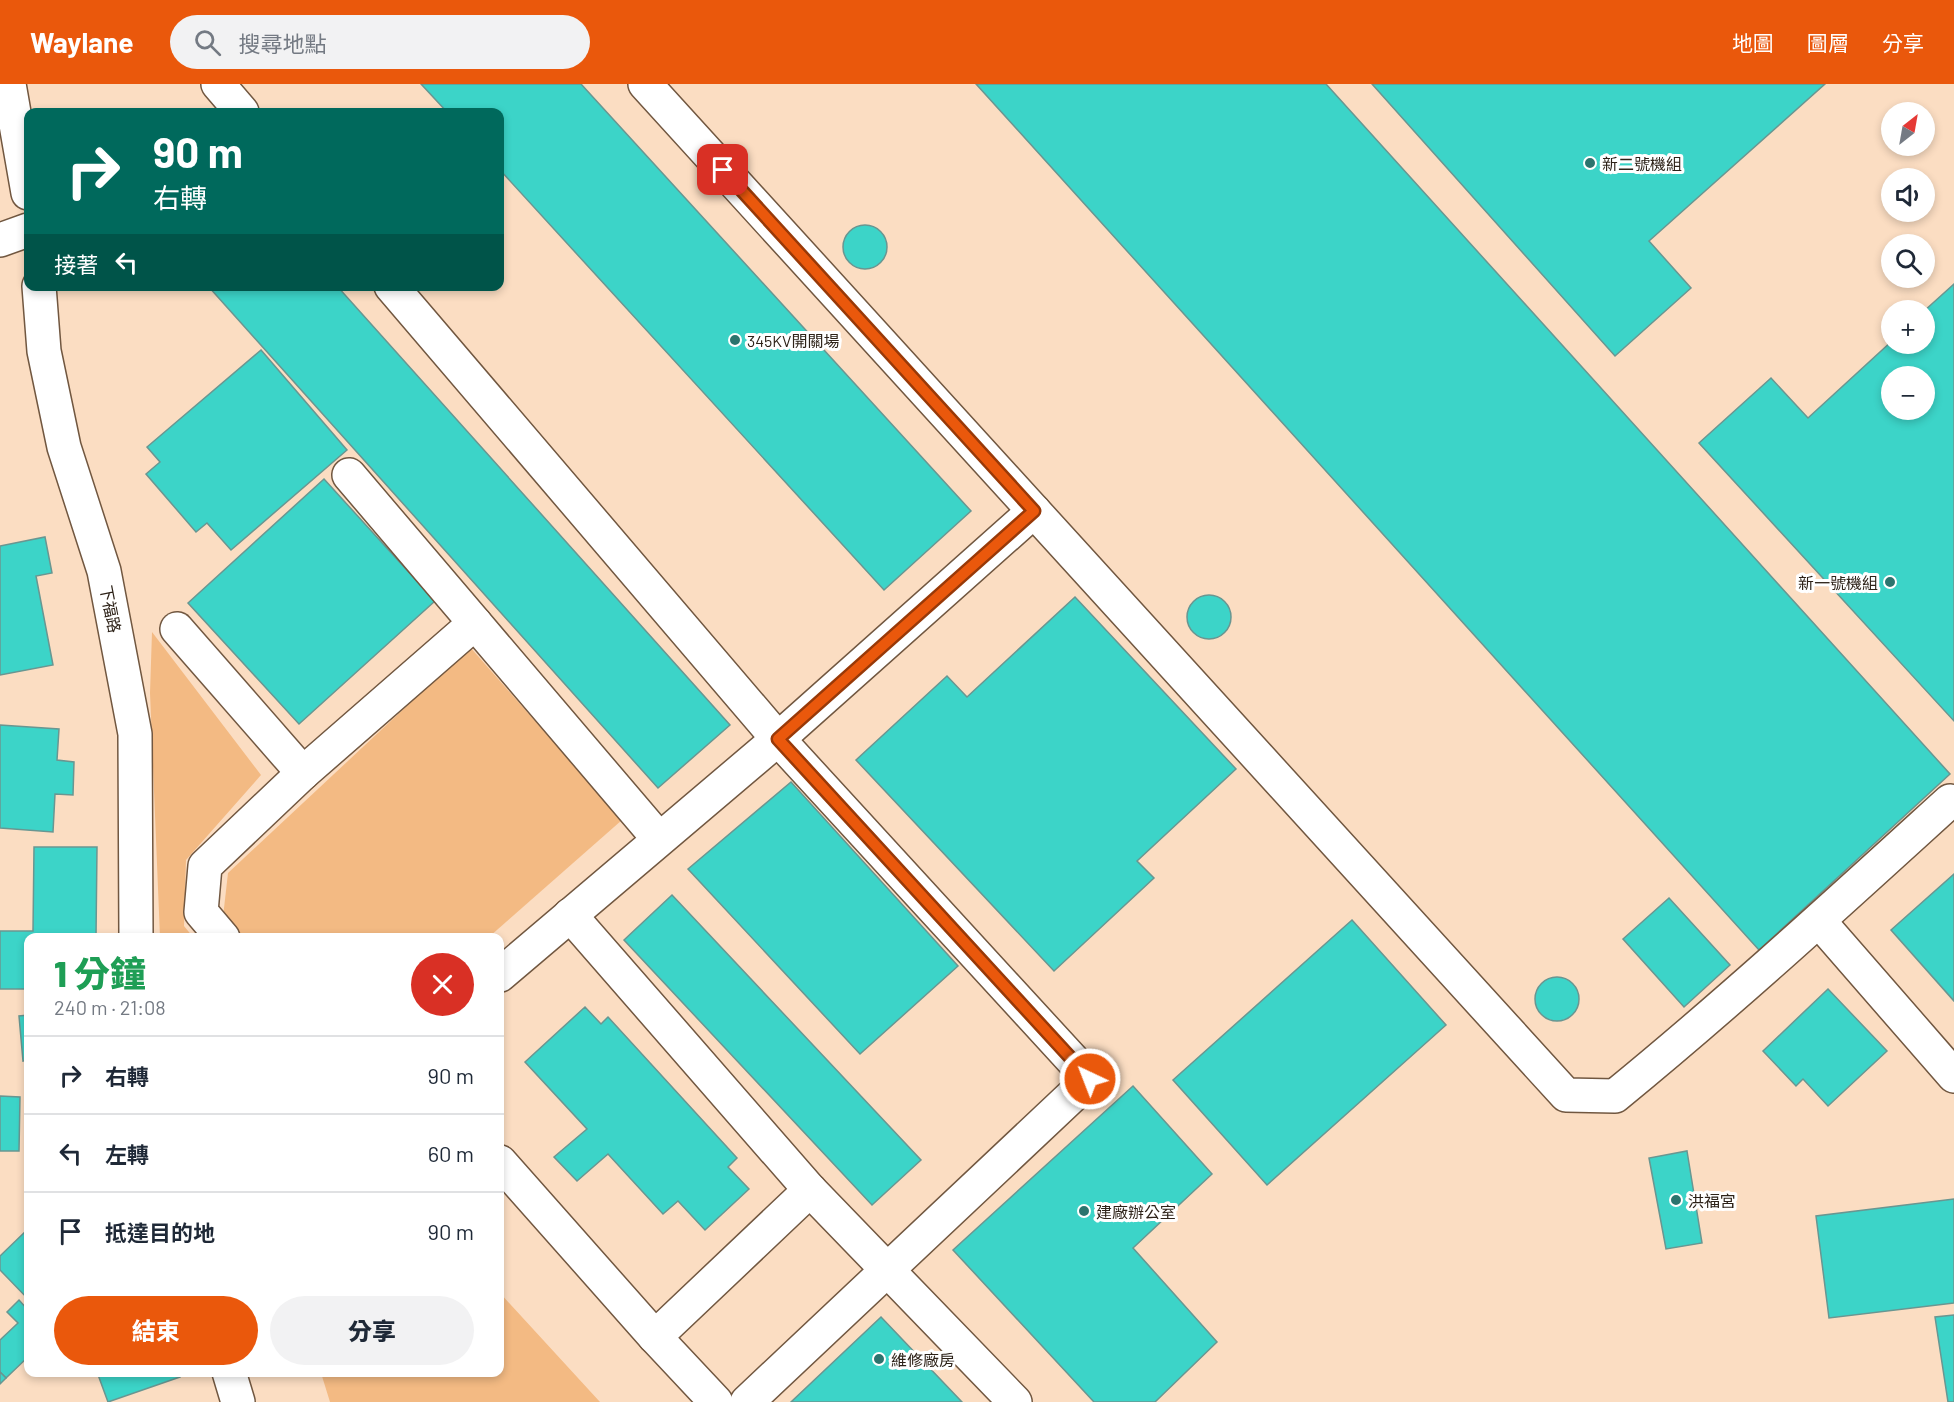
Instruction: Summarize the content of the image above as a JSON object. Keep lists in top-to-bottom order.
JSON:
{
  "streets": {
    "main road": ["下福路"]
  },
  "places": [
    "新二號機組",
    "345KV開關場",
    "新一號機組",
    "洪福宮",
    "建廠辦公室",
    "維修廠房"
  ],
  "north": "top right",
  "page": {
    "header": "Waylane",
    "search": "搜尋地點",
    "nav": ["地圖", "圖層", "分享"],
    "map_buttons": ["+", "−"],
    "turn": ["90 m", "右轉"],
    "then": "接著",
    "heading": ["1 分鐘", "240 m · 21:08"],
    "list": [
      {
        "name": "右轉",
        "value": "90 m"
      },
      {
        "name": "左轉",
        "value": "60 m"
      },
      {
        "name": "抵達目的地",
        "value": "90 m"
      }
    ],
    "buttons": ["結束", "分享"]
  }
}
